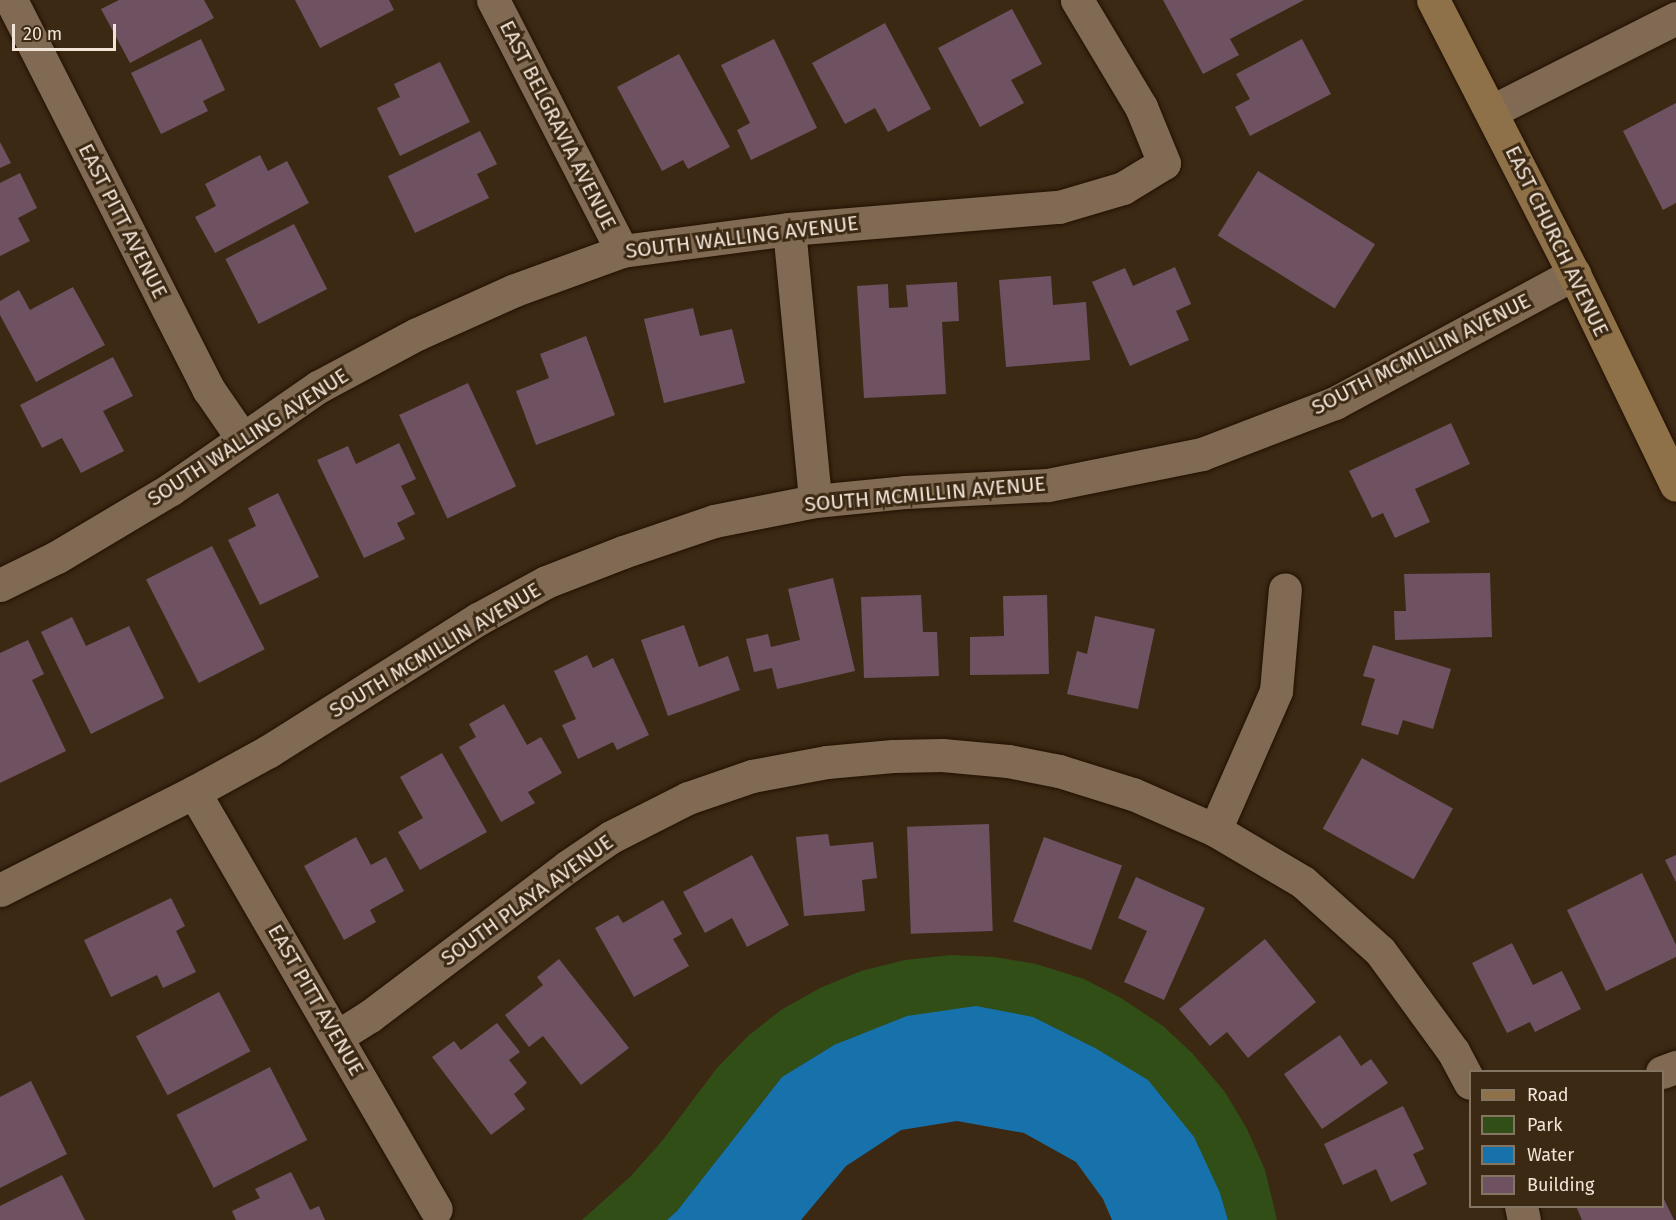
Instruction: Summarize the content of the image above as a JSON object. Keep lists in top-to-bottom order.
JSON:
{
  "streets": {
    "street": [
      "EAST BELGRAVIA AVENUE",
      "EAST PITT AVENUE",
      "SOUTH WALLING AVENUE",
      "EAST CHURCH AVENUE",
      "SOUTH MCMILLIN AVENUE",
      "SOUTH PLAYA AVENUE"
    ]
  },
  "crossings": [
    ["EAST BELGRAVIA AVENUE", "SOUTH WALLING AVENUE"],
    ["EAST PITT AVENUE", "SOUTH WALLING AVENUE"],
    ["EAST PITT AVENUE", "SOUTH MCMILLIN AVENUE"],
    ["EAST PITT AVENUE", "SOUTH PLAYA AVENUE"],
    ["EAST CHURCH AVENUE", "SOUTH MCMILLIN AVENUE"]
  ],
  "legend": [
    "Road",
    "Park",
    "Water",
    "Building"
  ],
  "scale_bar": "20 m"
}
